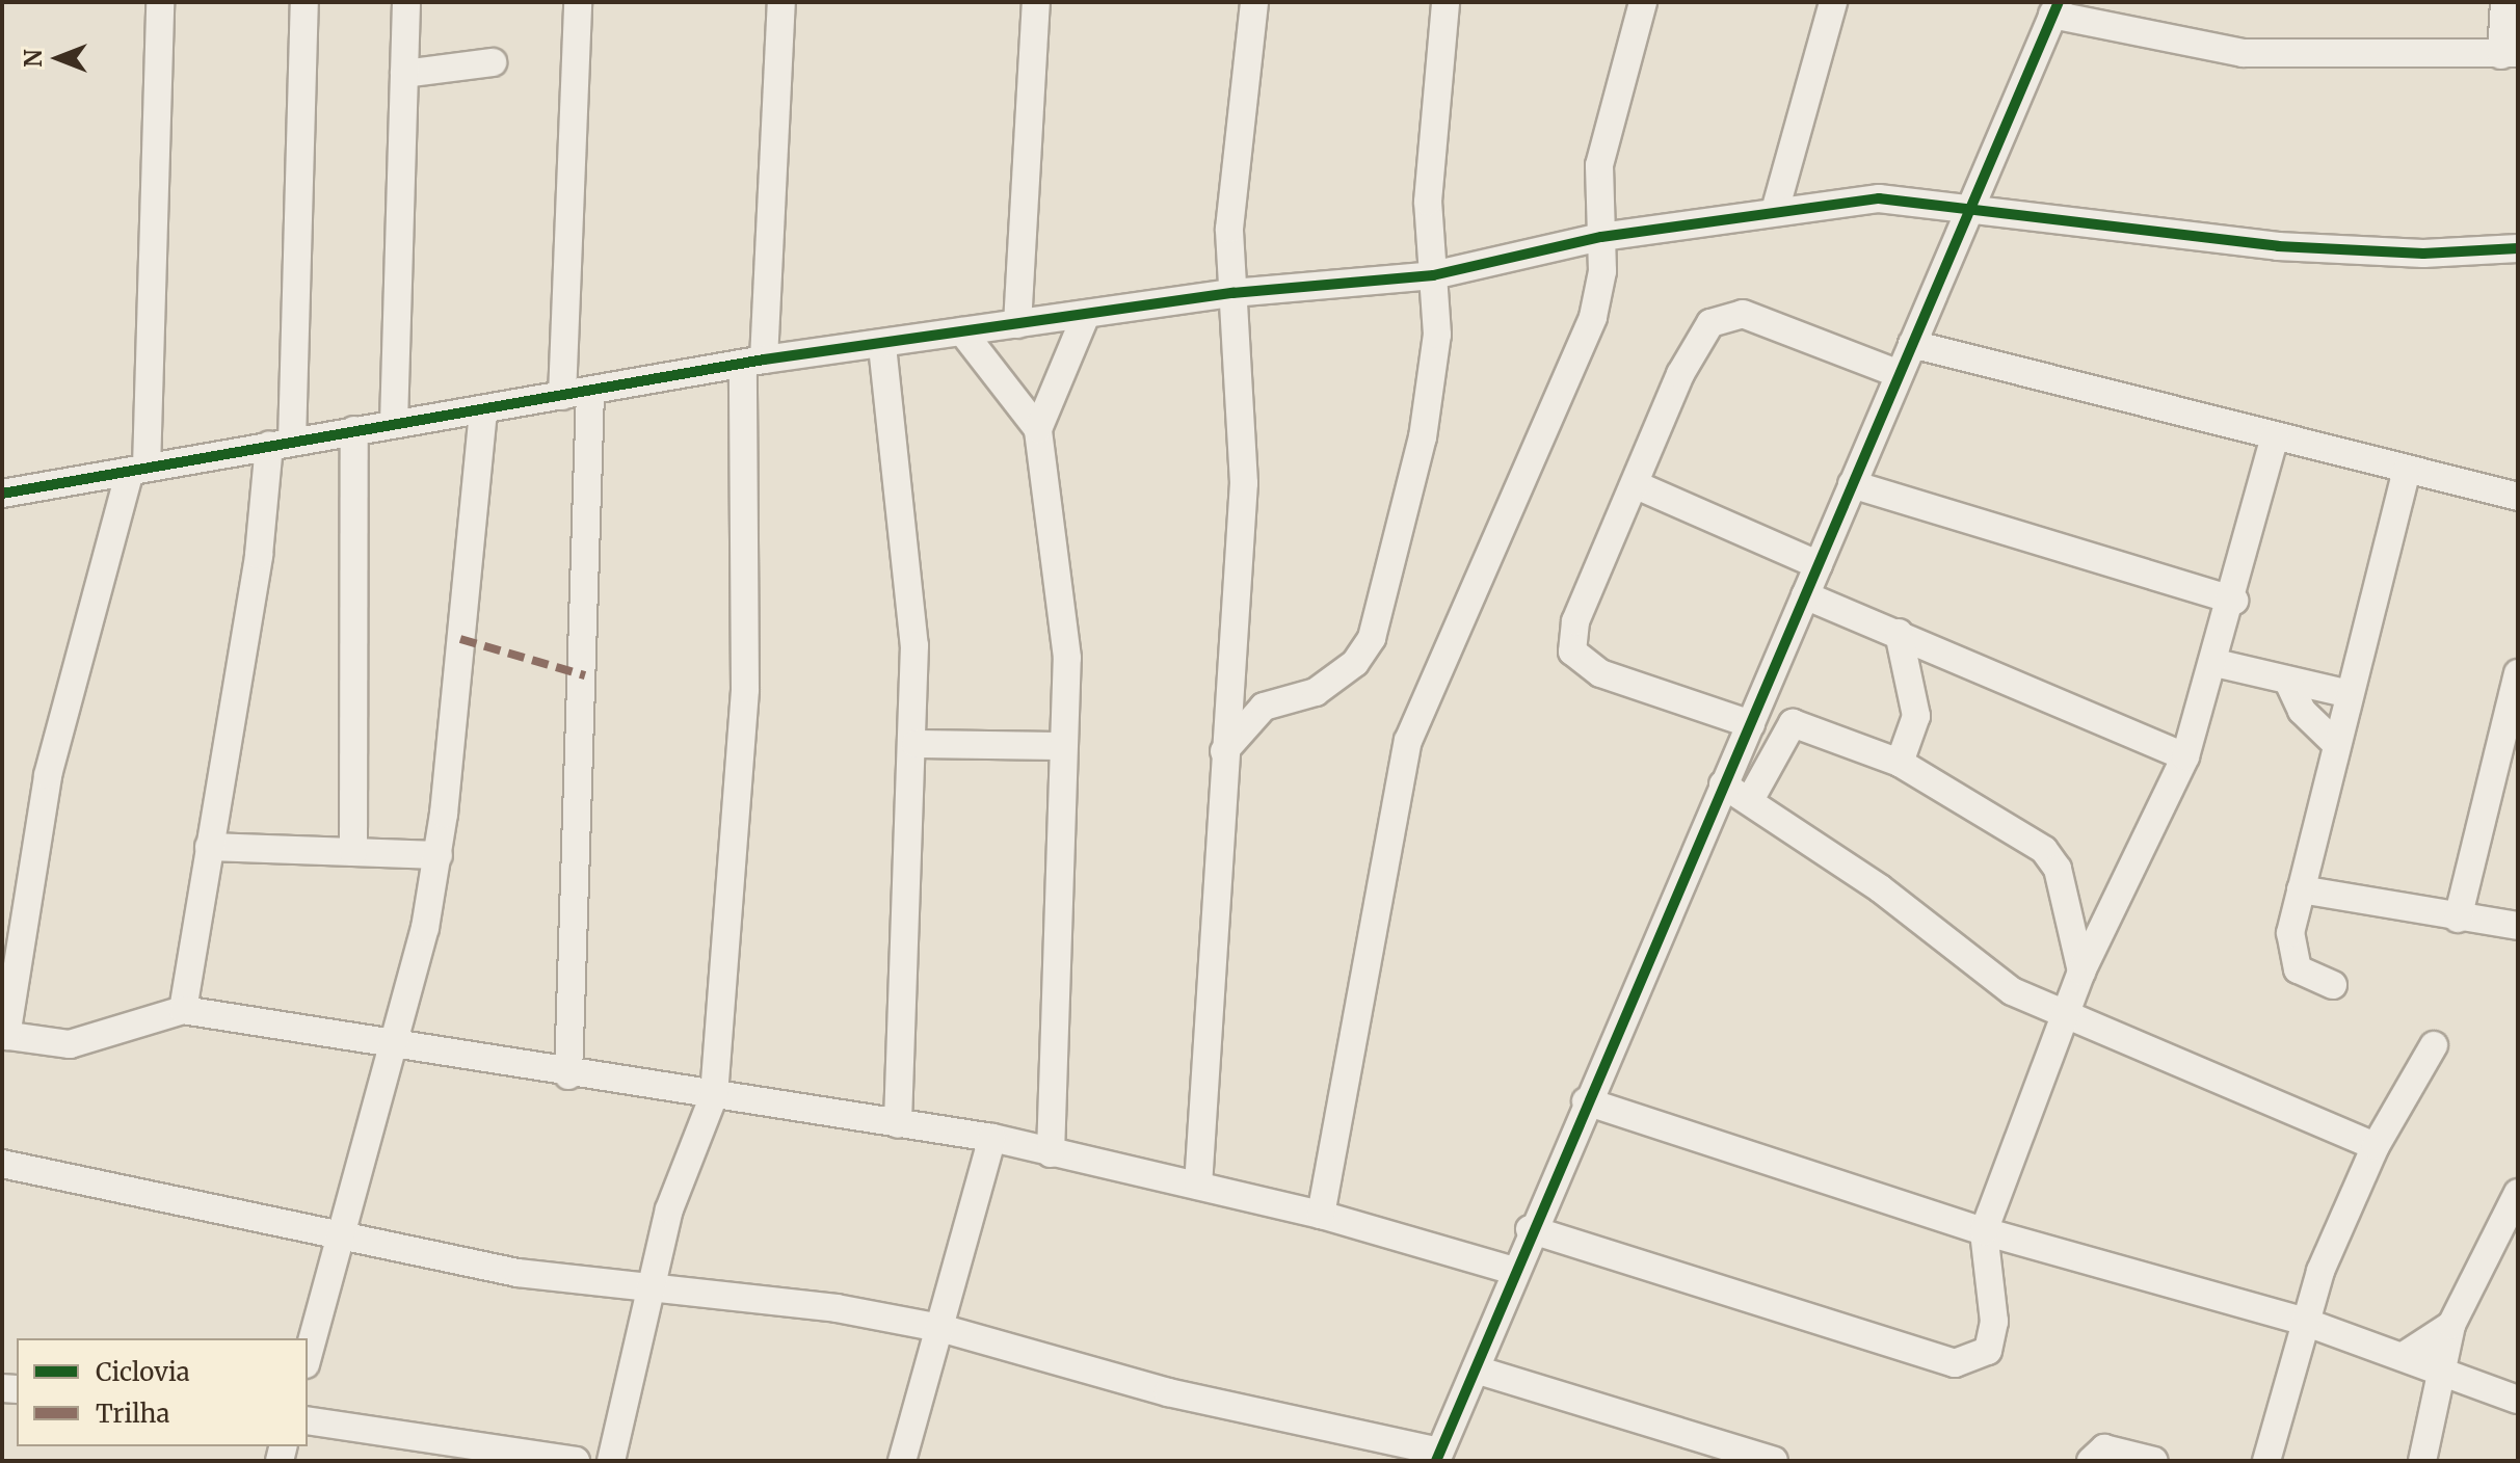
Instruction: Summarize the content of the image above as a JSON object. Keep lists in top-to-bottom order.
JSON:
{
  "legend": ["Ciclovia", "Trilha"],
  "north": "left"
}
